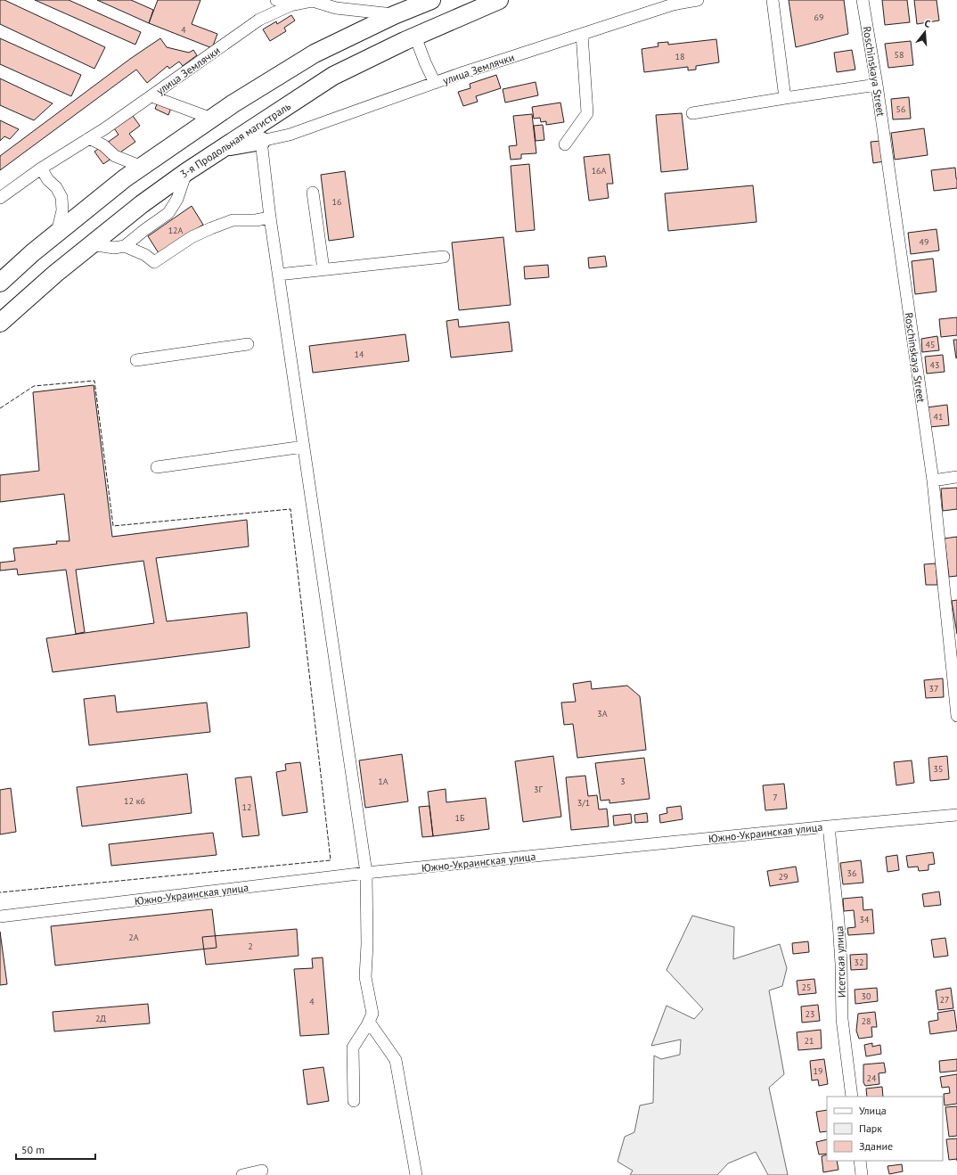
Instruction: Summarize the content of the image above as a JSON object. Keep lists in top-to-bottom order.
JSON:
{
  "streets": {
    "highway": ["3-я Продольная магистраль"],
    "street": [
      "улица Землячки",
      "Roschinskaya Street",
      "Южно-Украинская улица",
      "Исетская улица"
    ]
  },
  "crossings": [
    ["Южно-Украинская улица", "Исетская улица"]
  ],
  "house_numbers": [
    "69",
    "4",
    "58",
    "18",
    "56",
    "16А",
    "16",
    "12А",
    "49",
    "45",
    "14",
    "43",
    "41",
    "37",
    "3А",
    "35",
    "1А",
    "3",
    "3Г",
    "7",
    "12 к6",
    "3/1",
    "12",
    "1Б",
    "36",
    "29",
    "34",
    "2А",
    "2",
    "32",
    "25",
    "30",
    "27",
    "4",
    "23",
    "2Д",
    "28",
    "21",
    "19",
    "24"
  ],
  "legend": ["Улица", "Парк", "Здание"],
  "scale_bar": "50 m",
  "north": "top"
}
